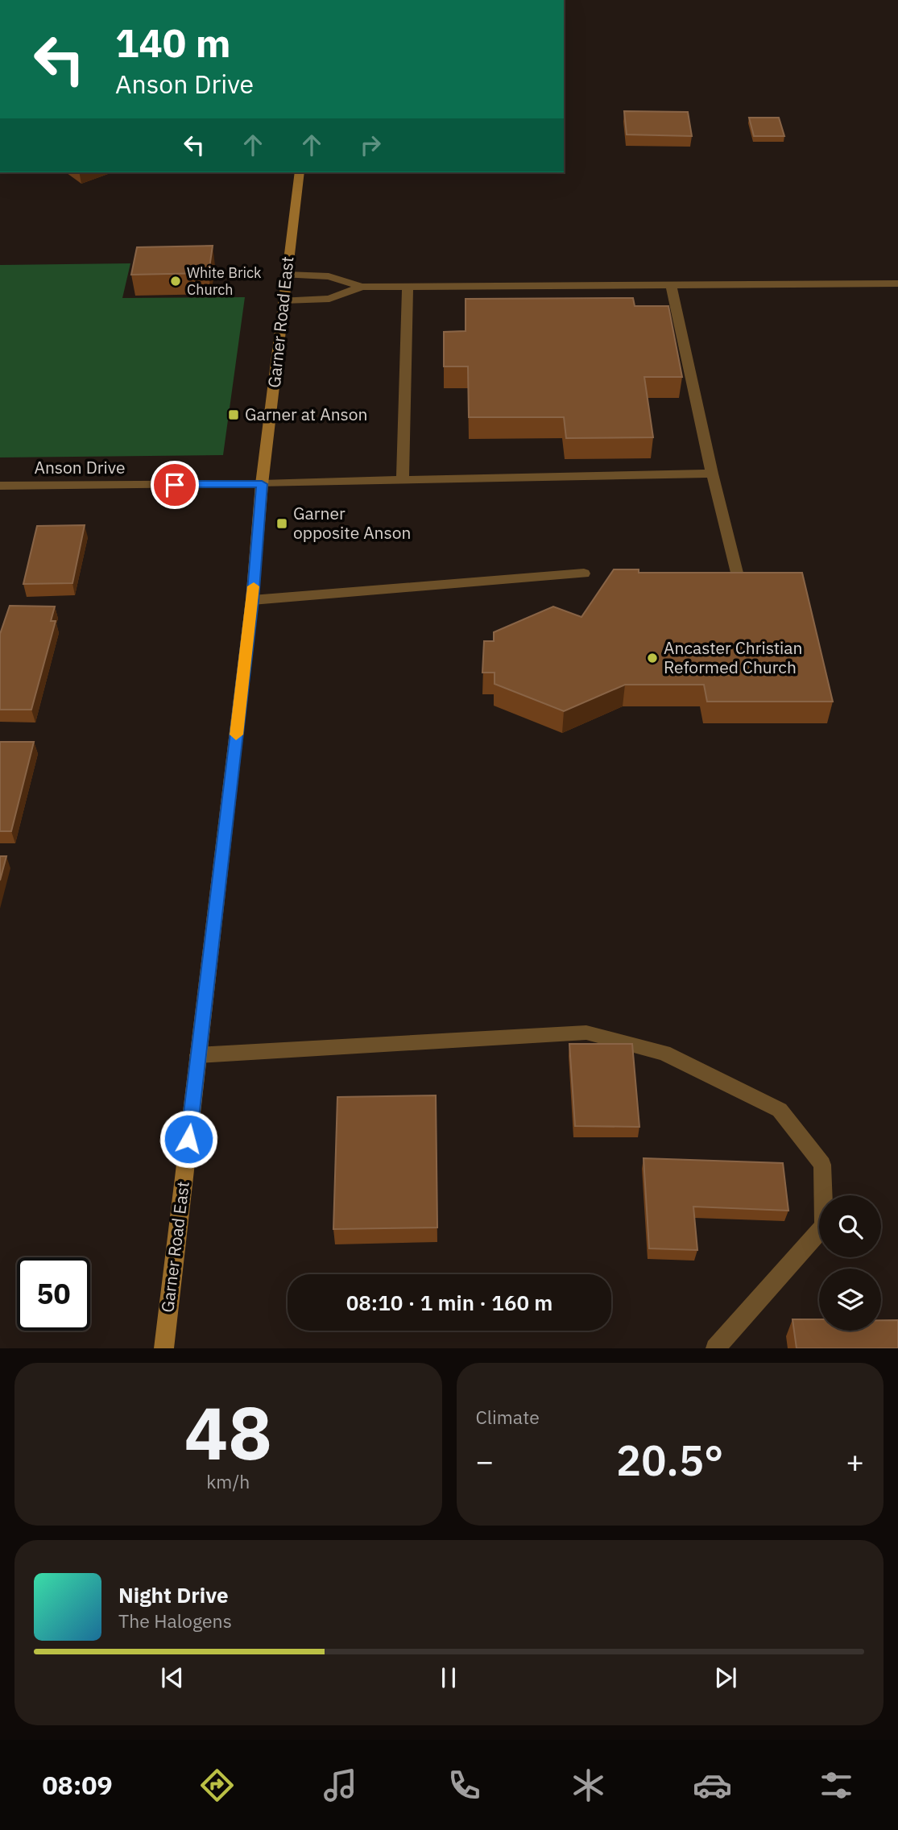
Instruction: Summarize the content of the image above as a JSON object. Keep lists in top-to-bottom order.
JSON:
{
  "streets": {
    "main road": ["Garner Road East"],
    "street": ["Anson Drive"]
  },
  "crossings": [
    ["Garner Road East", "Anson Drive"]
  ],
  "places": {
    "other": ["White Brick Church", "Ancaster Christian Reformed Church"],
    "transit": ["Garner at Anson", "Garner opposite Anson"]
  },
  "page": {
    "turn": ["140 m", "Anson Drive"],
    "limit": "50",
    "trip": "08:10 · 1 min · 160 m",
    "tile": [
      ["48", "km/h"],
      "Climate"
    ],
    "heat": ["−", "20.5°", "+"],
    "song": ["Night Drive", "The Halogens"],
    "tabs": "08:09"
  }
}
